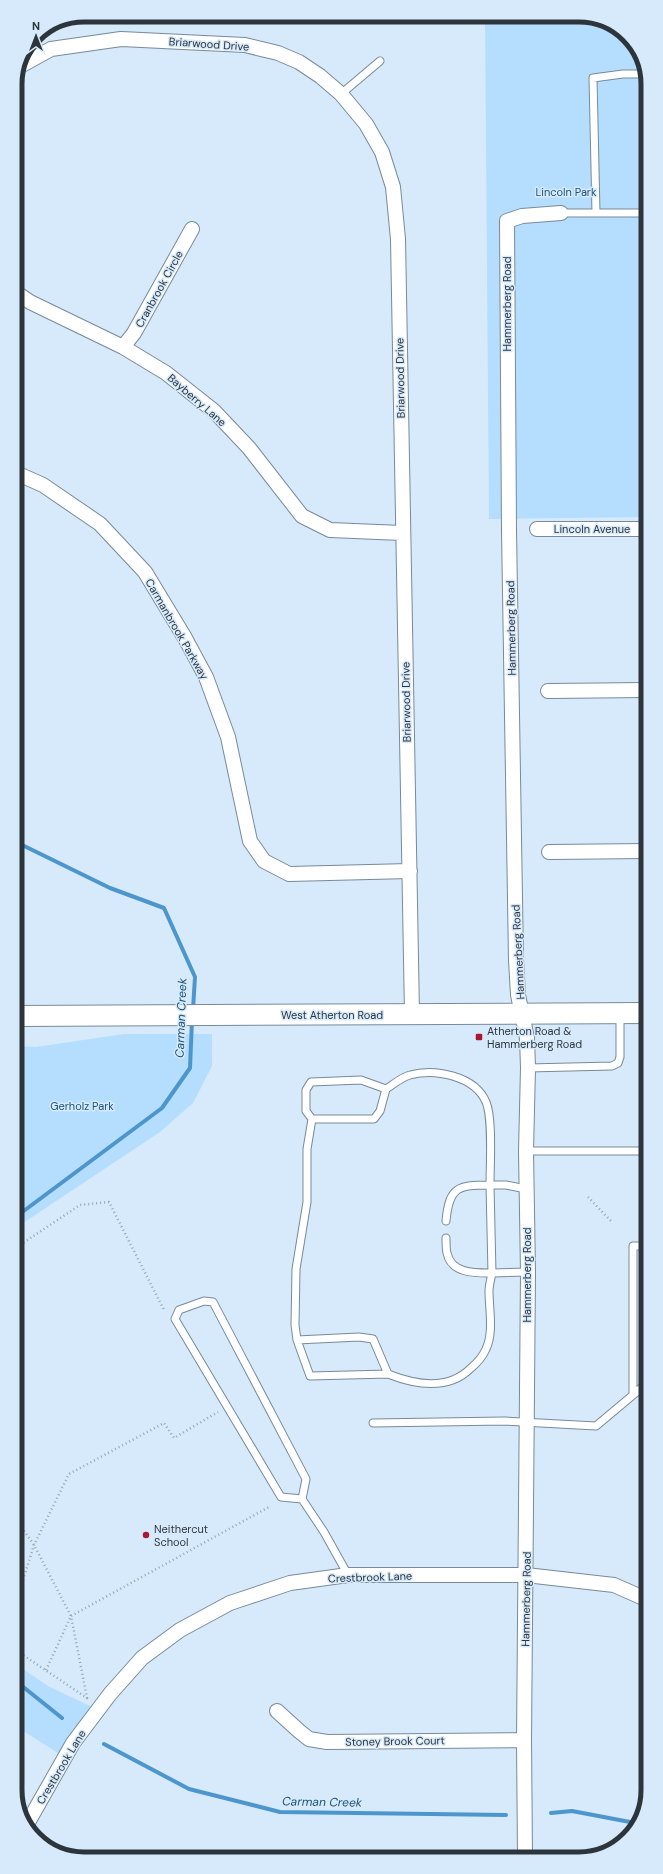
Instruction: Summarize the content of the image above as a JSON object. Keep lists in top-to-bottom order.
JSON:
{
  "streets": {
    "street": [
      "Briarwood Drive",
      "Cranbrook Circle",
      "Hammerberg Road",
      "Bayberry Lane",
      "Lincoln Avenue",
      "Carmanbrook Parkway",
      "West Atherton Road",
      "Crestbrook Lane",
      "Stoney Brook Court"
    ]
  },
  "crossings": [
    ["Briarwood Drive", "Bayberry Lane"],
    ["Briarwood Drive", "Carmanbrook Parkway"],
    ["Briarwood Drive", "West Atherton Road"],
    ["Cranbrook Circle", "Bayberry Lane"],
    ["Hammerberg Road", "West Atherton Road"],
    ["Hammerberg Road", "Crestbrook Lane"],
    ["Hammerberg Road", "Stoney Brook Court"]
  ],
  "water": ["Carman Creek"],
  "parks": ["Lincoln Park", "Gerholz Park"],
  "places": {
    "transit": ["Atherton Road & Hammerberg Road"],
    "other": ["Neithercut School"]
  },
  "north": "top"
}
